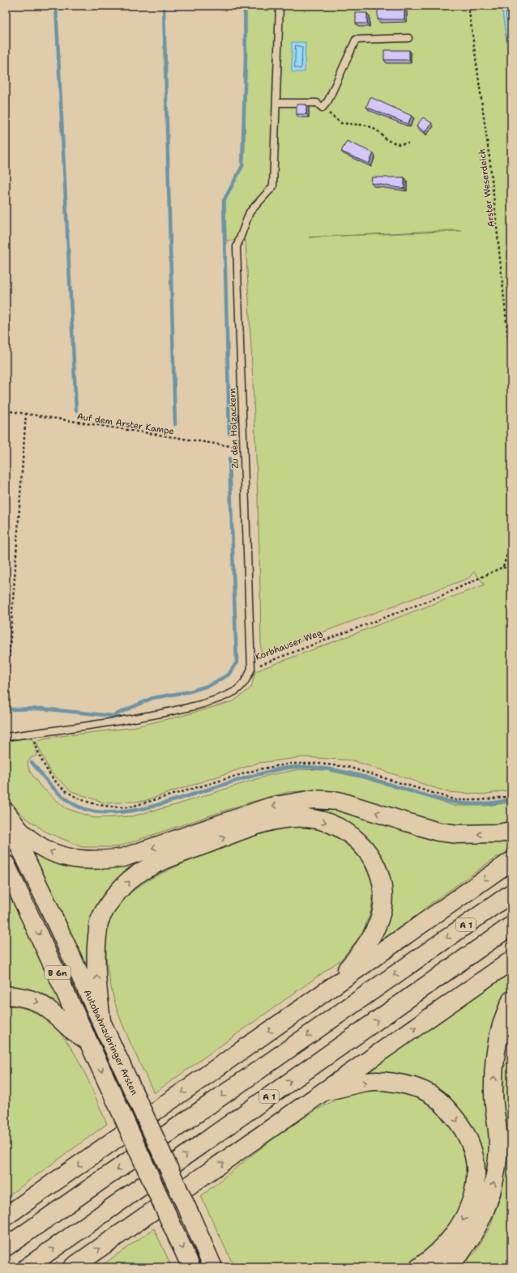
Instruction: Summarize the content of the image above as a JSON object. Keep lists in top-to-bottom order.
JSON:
{
  "streets": {
    "highway": ["A 1", "B 6n", "Autobahnzubringer Arsten"],
    "lane": ["Zu den Holzackern", "Korbhauser Weg"],
    "path": ["Arster Weserdeich", "Auf dem Arster Kampe"]
  },
  "crossings": [
    ["Auf dem Arster Kampe", "Zu den Holzackern"],
    ["Zu den Holzackern", "Korbhauser Weg"]
  ]
}
